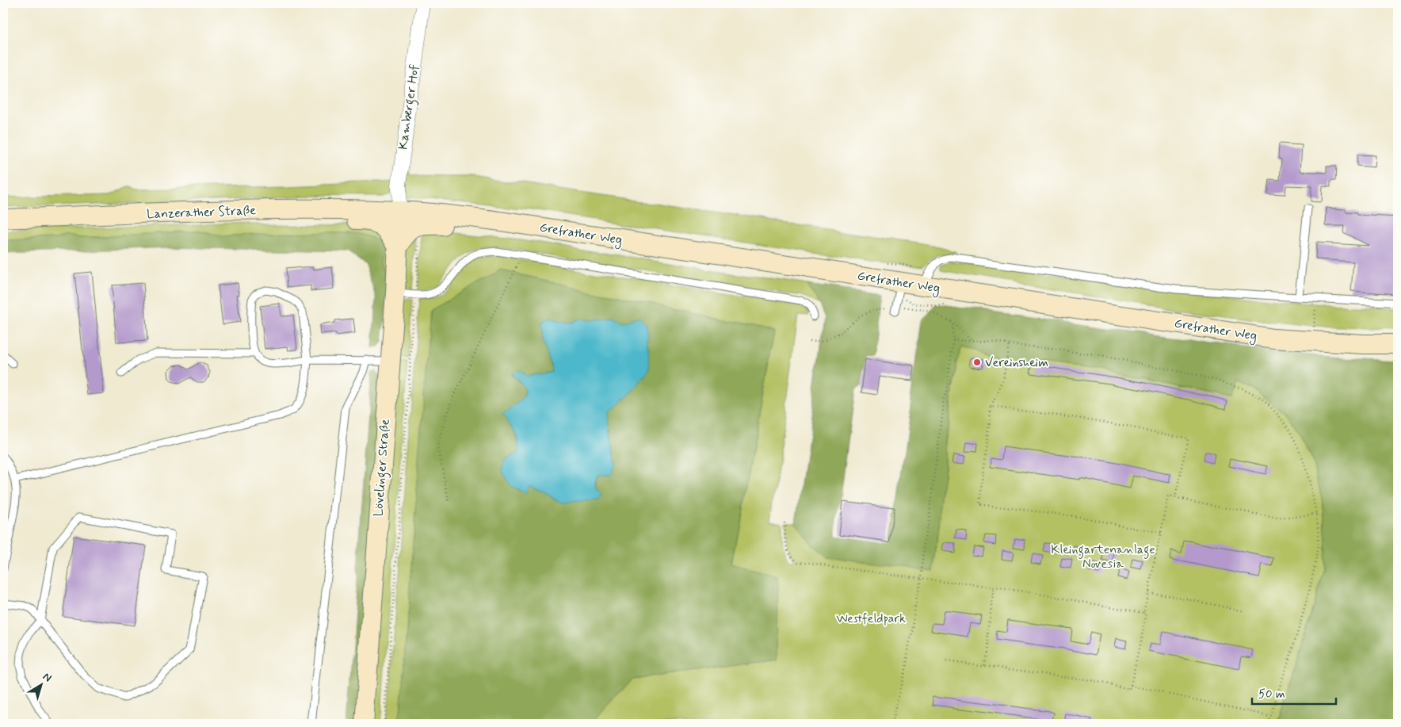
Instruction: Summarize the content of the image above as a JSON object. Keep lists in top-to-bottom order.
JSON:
{
  "streets": {
    "main road": ["Lanzerather Straße", "Grefrather Weg", "Lövelinger Straße"],
    "street": ["Kamberger Hof"]
  },
  "crossings": [
    ["Kamberger Hof", "Lanzerather Straße"],
    ["Kamberger Hof", "Grefrather Weg"],
    ["Kamberger Hof", "Lövelinger Straße"],
    ["Lanzerather Straße", "Grefrather Weg"],
    ["Lanzerather Straße", "Lövelinger Straße"],
    ["Grefrather Weg", "Lövelinger Straße"]
  ],
  "parks": ["Kleingartenanlage Novesia", "Westfeldpark"],
  "places": ["Vereinsheim"],
  "scale_bar": "50 m",
  "north": "top right"
}
